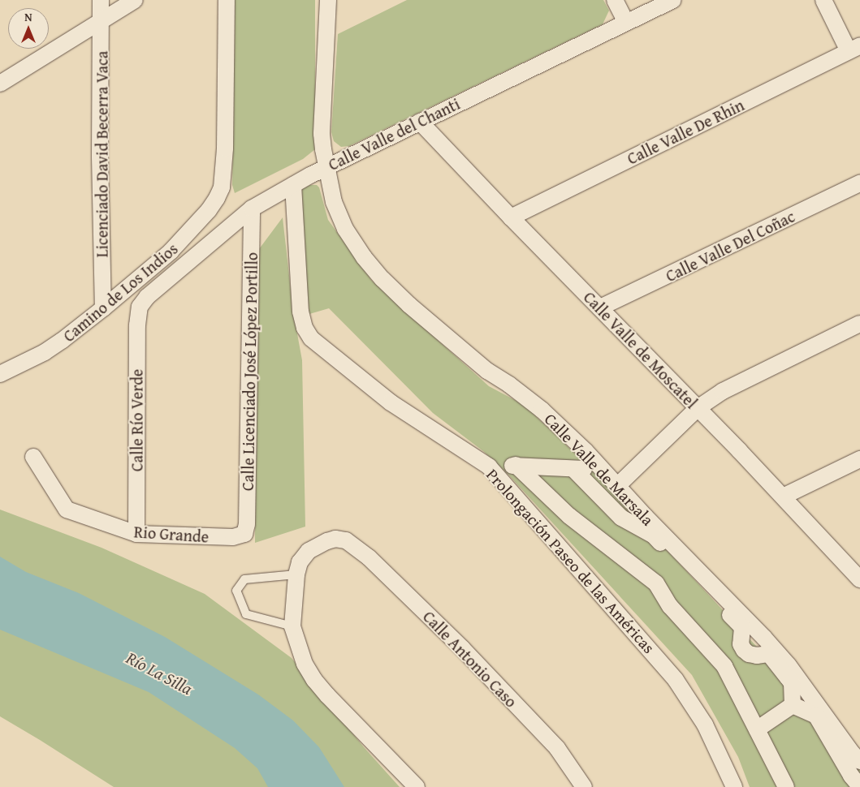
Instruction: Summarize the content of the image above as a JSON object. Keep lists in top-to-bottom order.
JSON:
{
  "streets": {
    "street": [
      "Calle Valle De Rhin",
      "Calle Valle del Chanti",
      "Licenciado David Becerra Vaca",
      "Calle Valle Del Coñac",
      "Camino de Los Indios",
      "Calle Valle de Moscatel",
      "Calle Licenciado José López Portillo",
      "Calle Río Verde",
      "Calle Valle de Marsala",
      "Rio Grande",
      "Prolongación Paseo de las Américas",
      "Calle Antonio Caso"
    ]
  },
  "crossings": [
    ["Calle Valle De Rhin", "Calle Valle de Moscatel"],
    ["Calle Valle del Chanti", "Calle Valle de Moscatel"],
    ["Calle Valle del Chanti", "Calle Licenciado José López Portillo"],
    ["Calle Valle del Chanti", "Calle Río Verde"],
    ["Calle Valle del Chanti", "Calle Valle de Marsala"],
    ["Calle Valle del Chanti", "Prolongación Paseo de las Américas"],
    ["Licenciado David Becerra Vaca", "Camino de Los Indios"],
    ["Calle Valle Del Coñac", "Calle Valle de Moscatel"],
    ["Calle Licenciado José López Portillo", "Rio Grande"],
    ["Calle Río Verde", "Rio Grande"]
  ],
  "water": ["Río La Silla"],
  "north": "top"
}
